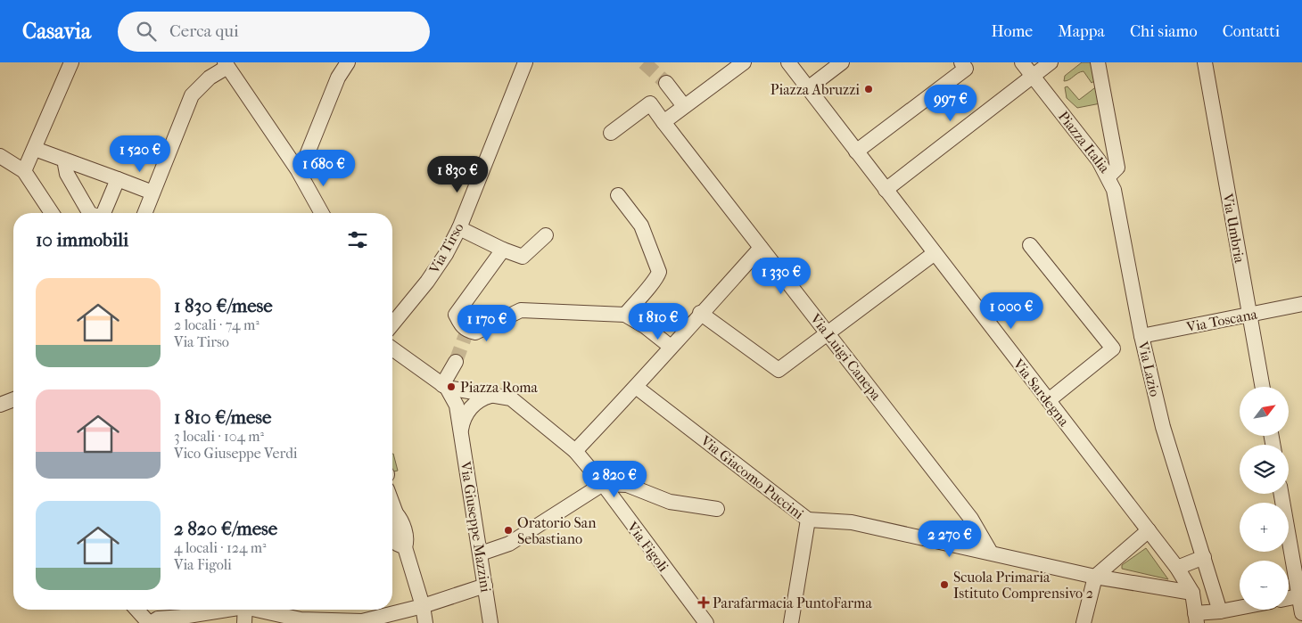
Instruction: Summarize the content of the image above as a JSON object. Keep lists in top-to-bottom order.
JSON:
{
  "streets": {
    "street": [
      "Piazza Italia",
      "Via Umbria",
      "Via Tirso",
      "Via Toscana",
      "Via Luigi Canepa",
      "Via Lazio",
      "Via Sardegna",
      "Via Giacomo Puccini",
      "Via Giuseppe Mazzini",
      "Via Figoli"
    ]
  },
  "crossings": [
    ["Piazza Italia", "Via Lazio"],
    ["Via Umbria", "Via Toscana"],
    ["Via Toscana", "Via Lazio"]
  ],
  "places": {
    "other": [
      "Piazza Abruzzi",
      "Piazza Roma",
      "Oratorio San Sebastiano",
      "Scuola Primaria Istituto Comprensivo 2"
    ],
    "health": ["Parafarmacia PuntoFarma"]
  },
  "north": "top right",
  "page": {
    "header": "Casavia",
    "search": "Cerca qui",
    "nav": [
      "Home",
      "Mappa",
      "Chi siamo",
      "Contatti"
    ],
    "price": [
      "997 €",
      "1 520 €",
      "1 680 €",
      "1 830 €",
      "1 330 €",
      "1 000 €",
      "1 810 €",
      "1 170 €",
      "2 820 €",
      "2 270 €"
    ],
    "heading": "10 immobili",
    "list": [
      {
        "name": "1 830 €/mese",
        "note": "2 locali · 74 m² · Via Tirso"
      },
      {
        "name": "1 810 €/mese",
        "note": "3 locali · 104 m² · Vico Giuseppe Verdi"
      },
      {
        "name": "2 820 €/mese",
        "note": "4 locali · 124 m² · Via Figoli"
      }
    ],
    "map_buttons": ["+", "−"]
  }
}
